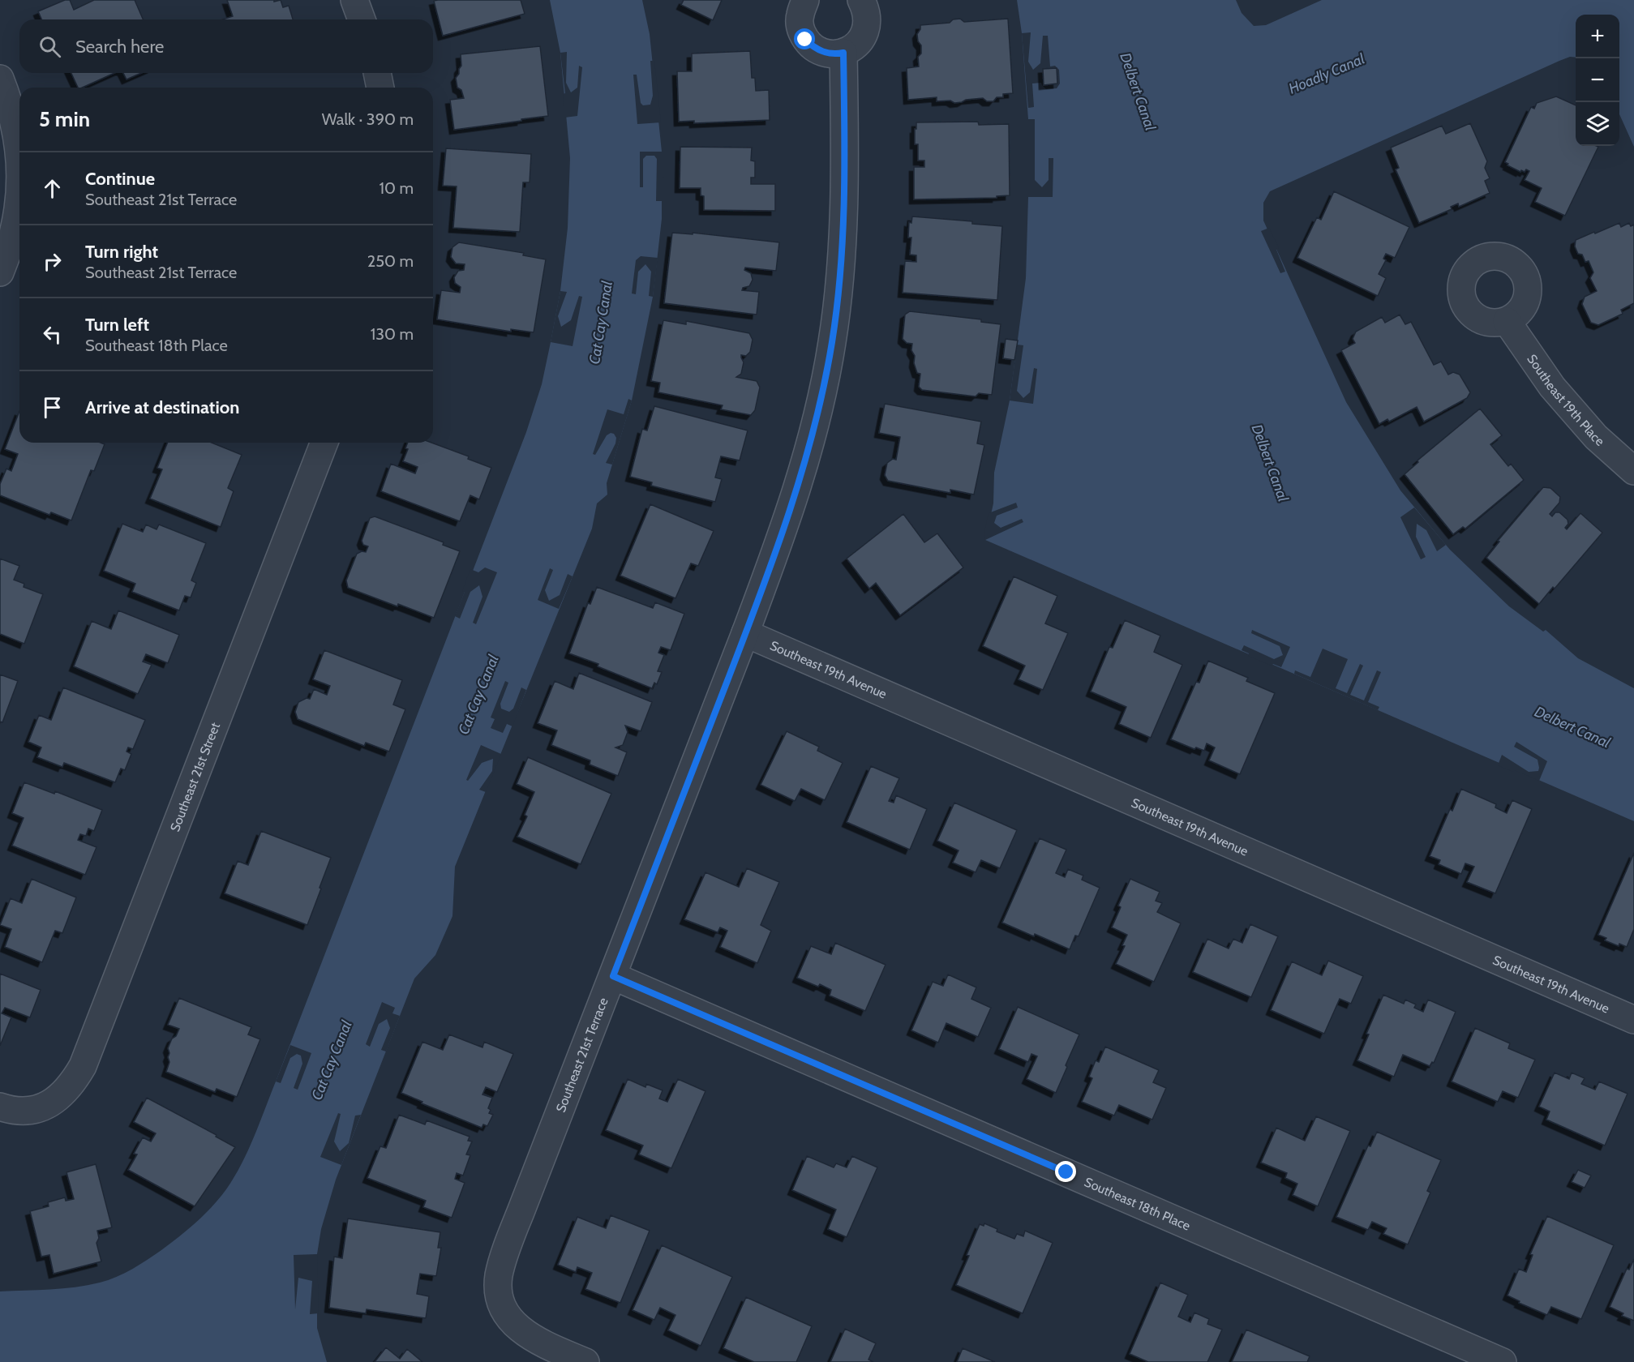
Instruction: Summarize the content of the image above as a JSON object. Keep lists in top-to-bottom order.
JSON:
{
  "streets": {
    "street": [
      "Southeast 19th Place",
      "Southeast 19th Avenue",
      "Southeast 21st Street",
      "Southeast 21st Terrace",
      "Southeast 18th Place"
    ]
  },
  "crossings": [
    ["Southeast 19th Avenue", "Southeast 21st Terrace"],
    ["Southeast 21st Terrace", "Southeast 18th Place"]
  ],
  "water": ["Hoadly Canal", "Delbert Canal", "Cat Cay Canal"],
  "page": {
    "map_buttons": ["+", "−"],
    "search": "Search here",
    "heading": ["5 min", "Walk · 390 m"],
    "list": [
      ["Continue", "Southeast 21st Terrace", "10 m"],
      ["Turn right", "Southeast 21st Terrace", "250 m"],
      ["Turn left", "Southeast 18th Place", "130 m"],
      "Arrive at destination"
    ]
  }
}
